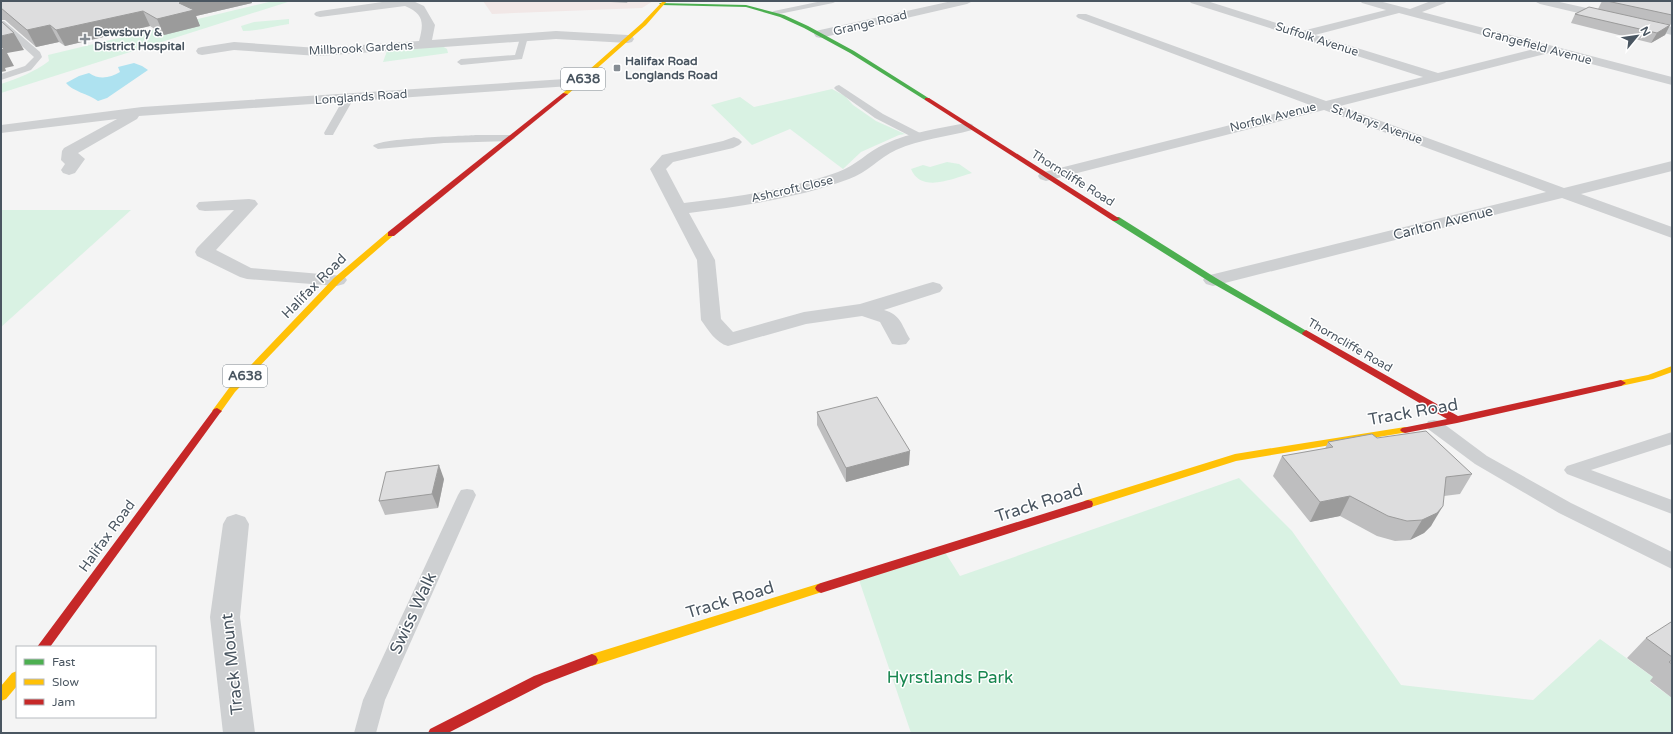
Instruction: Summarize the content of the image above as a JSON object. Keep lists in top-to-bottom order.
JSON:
{
  "streets": {
    "street": [
      "Grange Road",
      "Suffolk Avenue",
      "Grangefield Avenue",
      "Millbrook Gardens",
      "A638",
      "Longlands Road",
      "Norfolk Avenue",
      "St Marys Avenue",
      "Thorncliffe Road",
      "Ashcroft Close",
      "Carlton Avenue",
      "Halifax Road",
      "Track Road",
      "Track Mount"
    ],
    "lane": ["Swiss Walk"]
  },
  "crossings": [
    ["Grange Road", "Thorncliffe Road"],
    ["Suffolk Avenue", "Norfolk Avenue"],
    ["Grangefield Avenue", "Norfolk Avenue"],
    ["Millbrook Gardens", "Halifax Road"],
    ["Longlands Road", "Halifax Road"],
    ["Norfolk Avenue", "St Marys Avenue"],
    ["Norfolk Avenue", "Thorncliffe Road"],
    ["St Marys Avenue", "Carlton Avenue"],
    ["Thorncliffe Road", "Ashcroft Close"],
    ["Thorncliffe Road", "Carlton Avenue"],
    ["Thorncliffe Road", "Halifax Road"],
    ["Thorncliffe Road", "Track Road"]
  ],
  "parks": ["Hyrstlands Park"],
  "places": {
    "health": ["Dewsbury & District Hospital"],
    "transit": ["Halifax Road Longlands Road"]
  },
  "legend": ["Fast", "Slow", "Jam"],
  "north": "top right"
}
